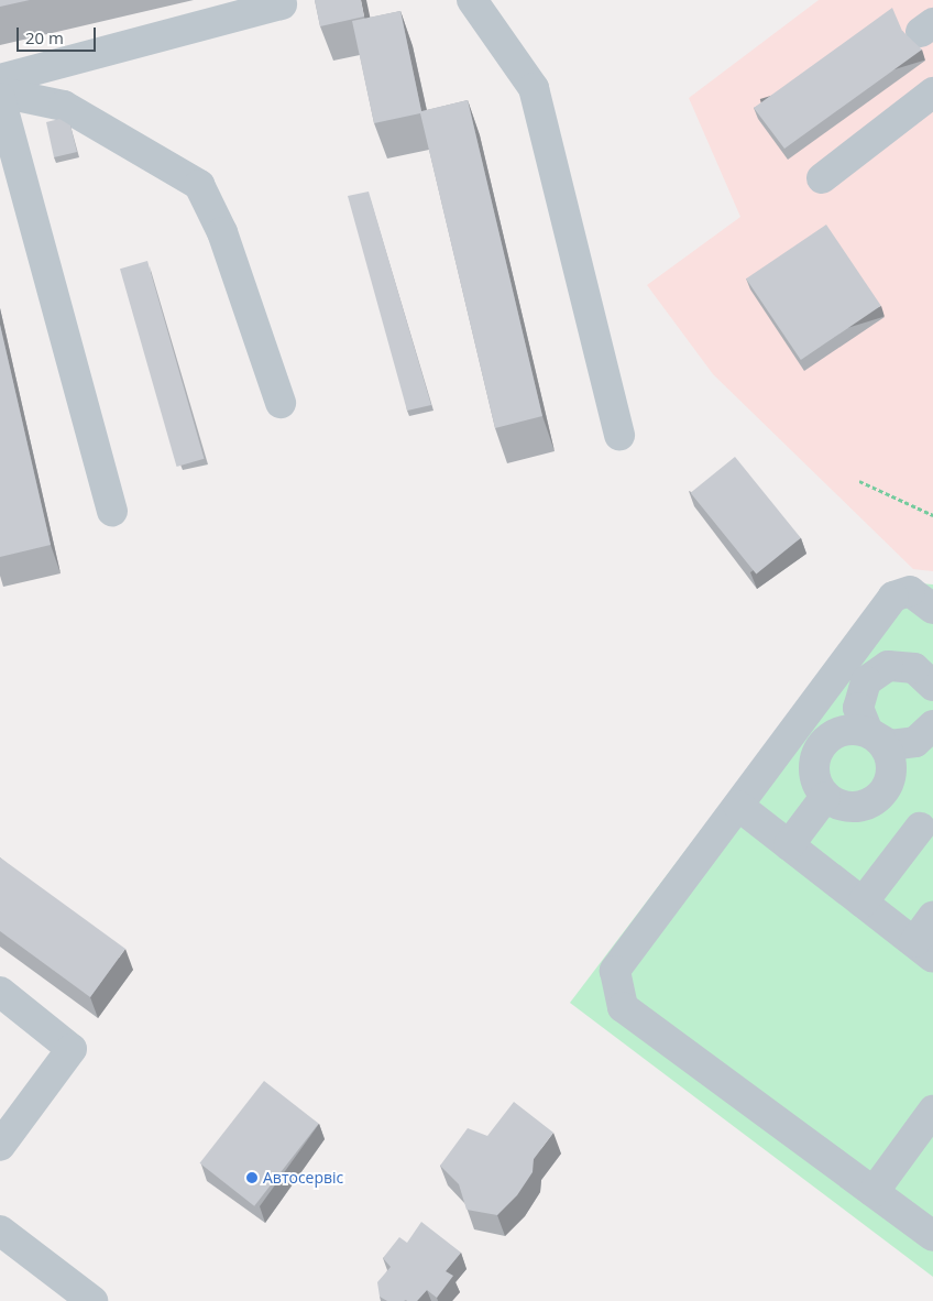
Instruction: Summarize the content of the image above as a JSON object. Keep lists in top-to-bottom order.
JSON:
{
  "places": ["Автосервіс"],
  "scale_bar": "20 m"
}
